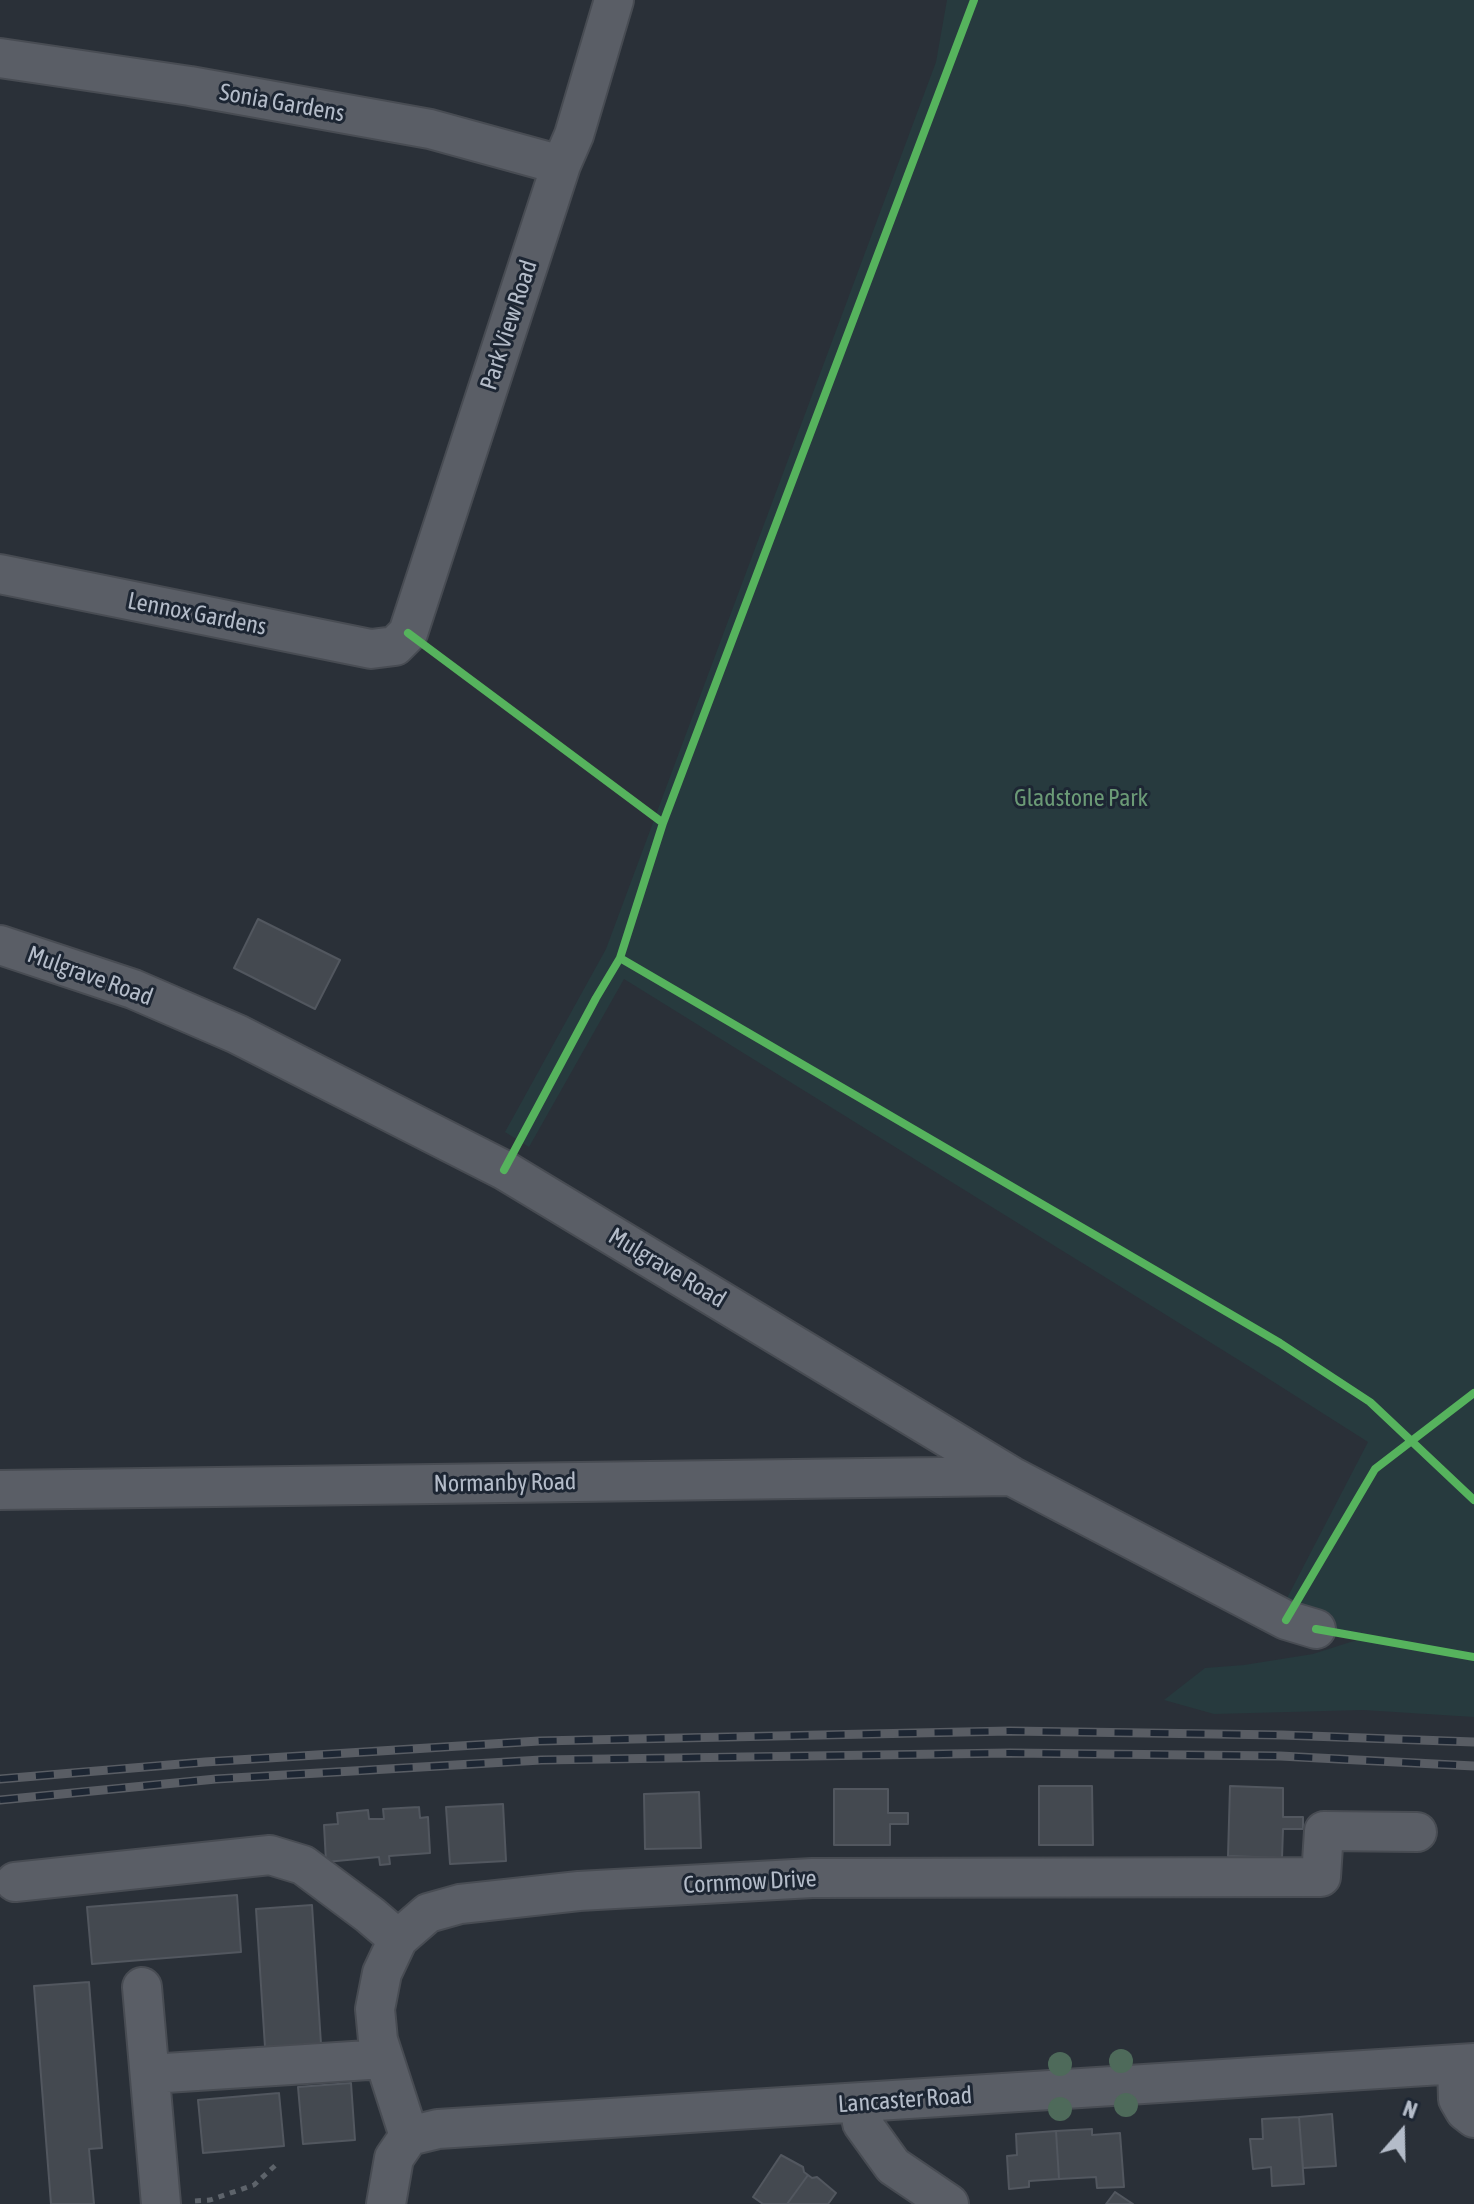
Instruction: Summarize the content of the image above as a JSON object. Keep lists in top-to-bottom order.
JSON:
{
  "streets": {
    "street": [
      "Sonia Gardens",
      "Park View Road",
      "Lennox Gardens",
      "Mulgrave Road",
      "Normanby Road",
      "Cornmow Drive",
      "Lancaster Road"
    ]
  },
  "crossings": [
    ["Sonia Gardens", "Park View Road"],
    ["Park View Road", "Lennox Gardens"],
    ["Mulgrave Road", "Normanby Road"],
    ["Cornmow Drive", "Lancaster Road"]
  ],
  "parks": ["Gladstone Park"],
  "north": "top"
}
